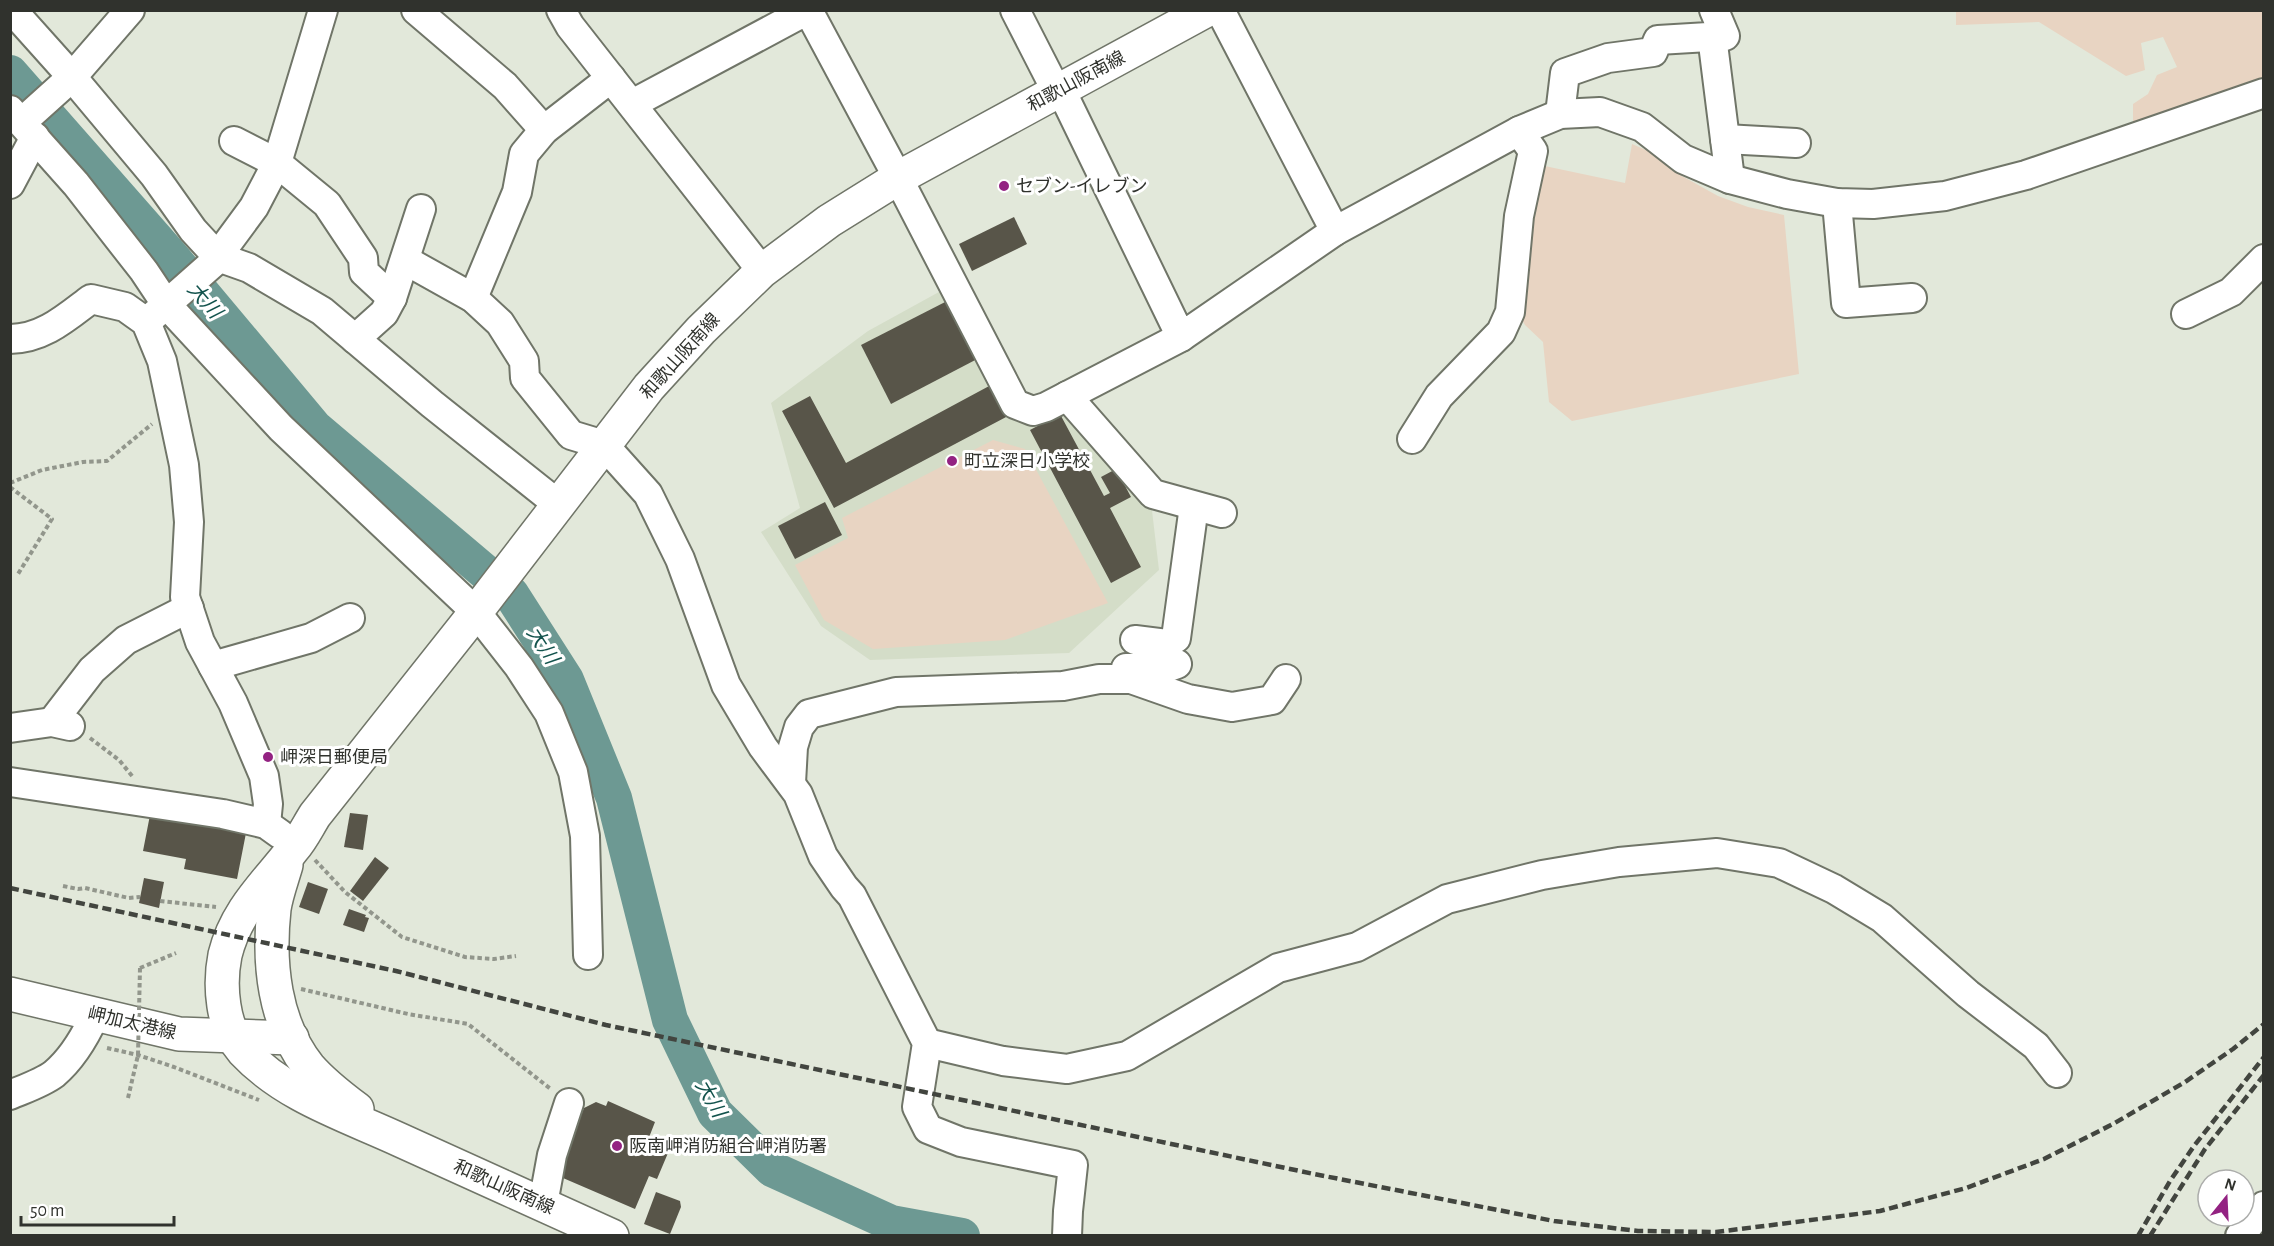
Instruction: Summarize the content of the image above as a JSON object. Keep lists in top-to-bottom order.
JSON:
{
  "streets": {
    "main road": ["和歌山阪南線", "岬加太港線"]
  },
  "crossings": [
    ["和歌山阪南線", "岬加太港線"]
  ],
  "water": ["大川"],
  "places": [
    "セブン-イレブン",
    "町立深日小学校",
    "岬深日郵便局",
    "阪南岬消防組合岬消防署"
  ],
  "scale_bar": "50 m",
  "north": "top"
}
